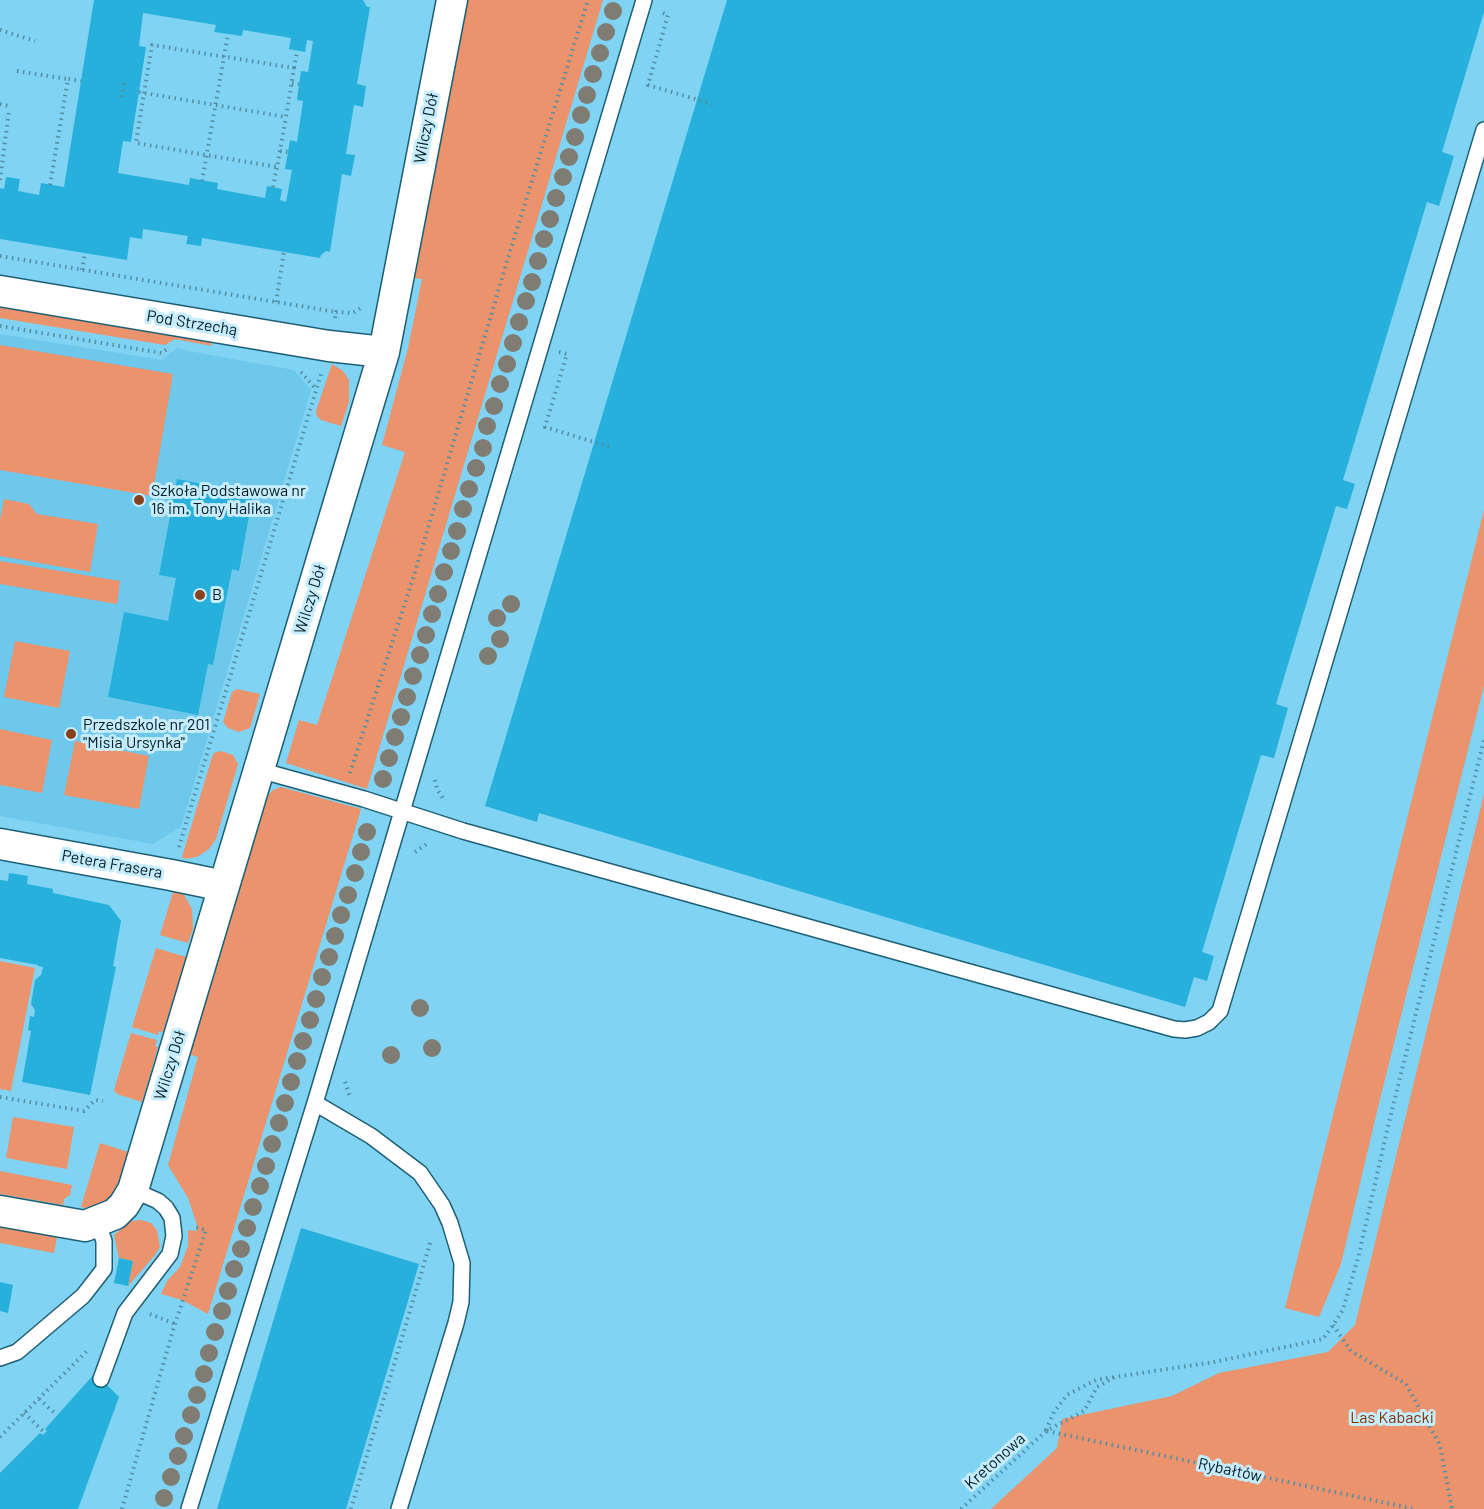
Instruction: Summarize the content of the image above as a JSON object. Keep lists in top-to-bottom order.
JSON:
{
  "streets": {
    "street": ["Wilczy Dół", "Pod Strzechą", "Petera Frasera"],
    "path": ["Kretonowa", "Rybałtów"]
  },
  "crossings": [
    ["Wilczy Dół", "Pod Strzechą"],
    ["Wilczy Dół", "Petera Frasera"],
    ["Kretonowa", "Rybałtów"]
  ],
  "parks": ["Las Kabacki"],
  "places": ["Szkoła Podstawowa nr 16 im. Tony Halika", "B", "Przedszkole nr 201 \"Misia Ursynka\""]
}
